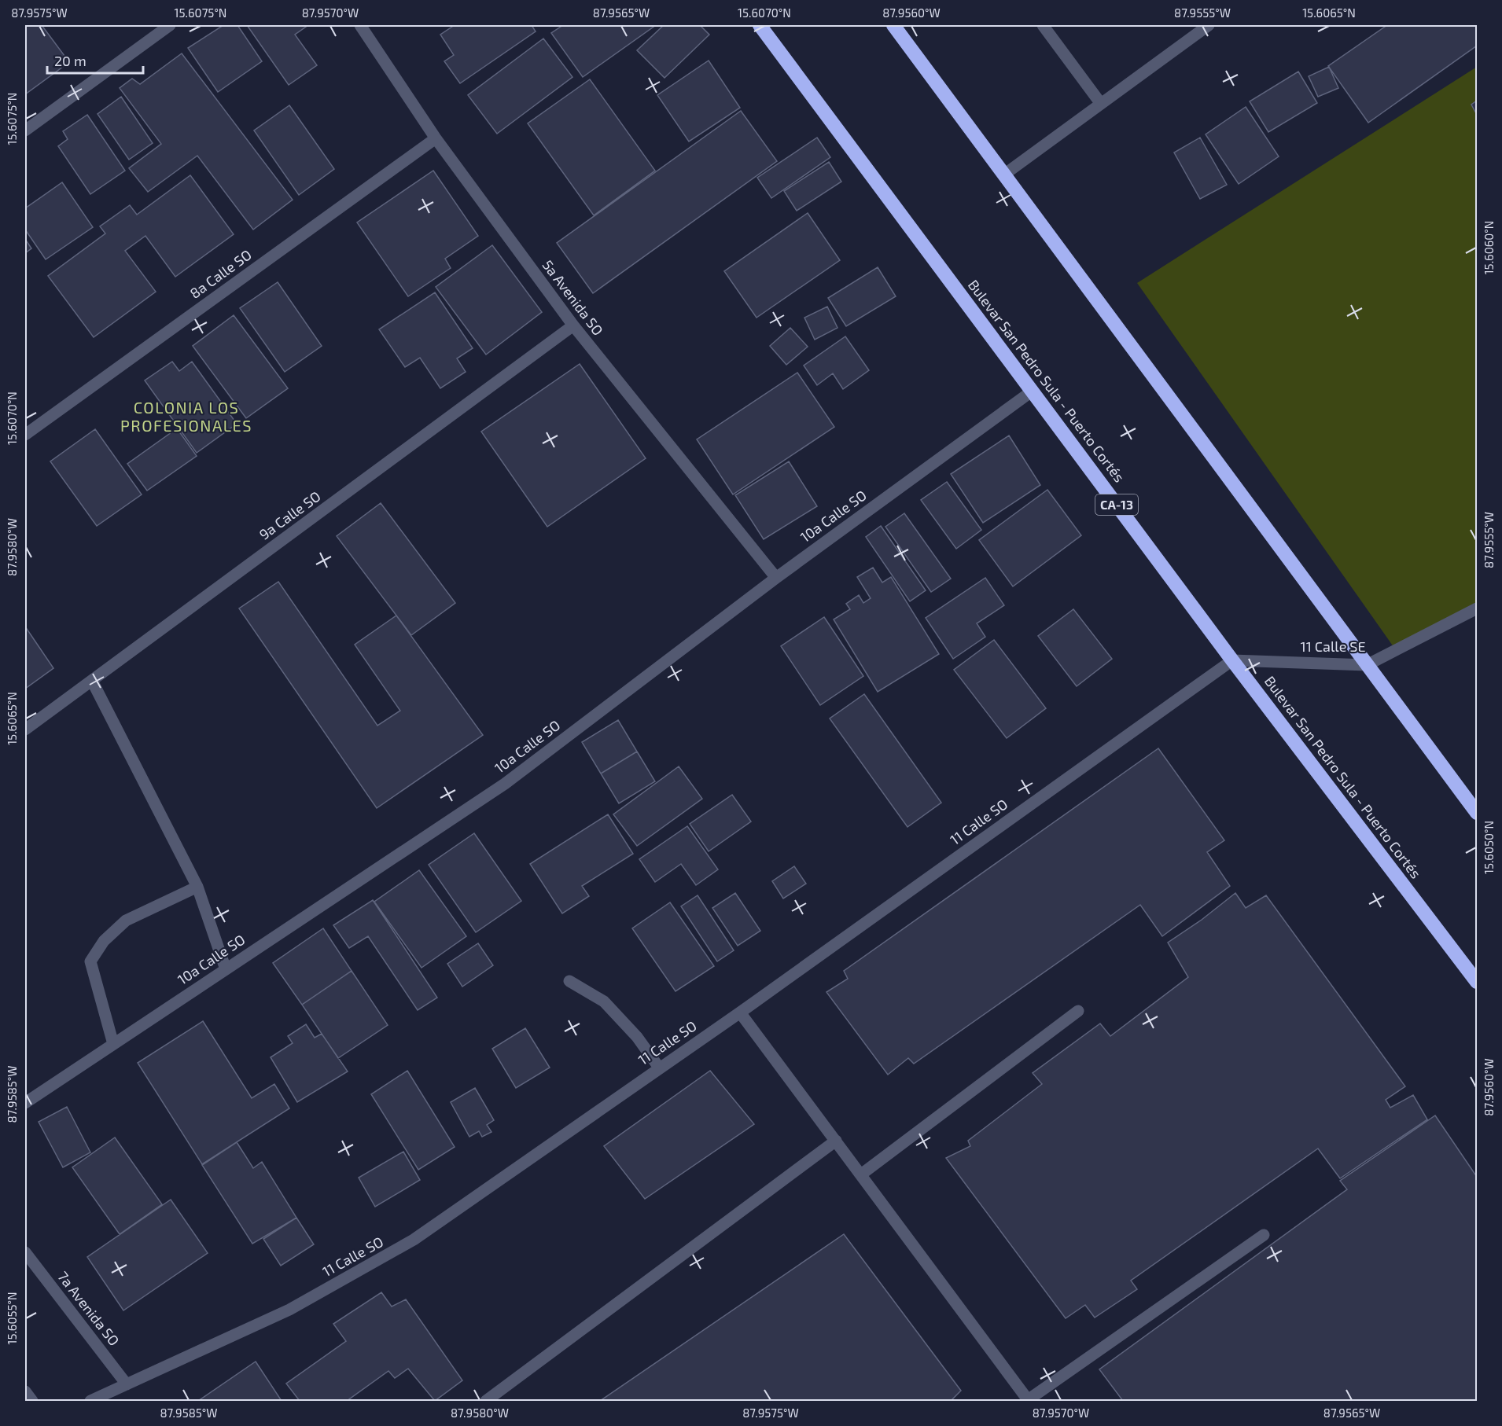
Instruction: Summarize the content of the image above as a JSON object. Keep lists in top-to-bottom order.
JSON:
{
  "streets": {
    "highway": ["Bulevar San Pedro Sula - Puerto Cortés", "CA-13"],
    "street": [
      "8a Calle SO",
      "5a Avenida SO",
      "9a Calle SO",
      "10a Calle SO",
      "11 Calle SE",
      "11 Calle SO",
      "7a Avenida SO"
    ]
  },
  "crossings": [
    ["8a Calle SO", "5a Avenida SO"],
    ["5a Avenida SO", "9a Calle SO"],
    ["5a Avenida SO", "10a Calle SO"],
    ["Bulevar San Pedro Sula - Puerto Cortés", "10a Calle SO"],
    ["Bulevar San Pedro Sula - Puerto Cortés", "11 Calle SE"],
    ["Bulevar San Pedro Sula - Puerto Cortés", "11 Calle SO"],
    ["11 Calle SE", "11 Calle SO"],
    ["11 Calle SO", "7a Avenida SO"]
  ],
  "districts": ["COLONIA LOS PROFESIONALES"],
  "scale_bar": "20 m",
  "coordinates": [
    "87.9575°W",
    "15.6075°N",
    "87.9570°W",
    "87.9565°W",
    "15.6070°N",
    "87.9560°W",
    "87.9555°W",
    "15.6065°N",
    "15.6060°N",
    "87.9580°W",
    "15.6050°N",
    "87.9585°W",
    "15.6055°N"
  ]
}
